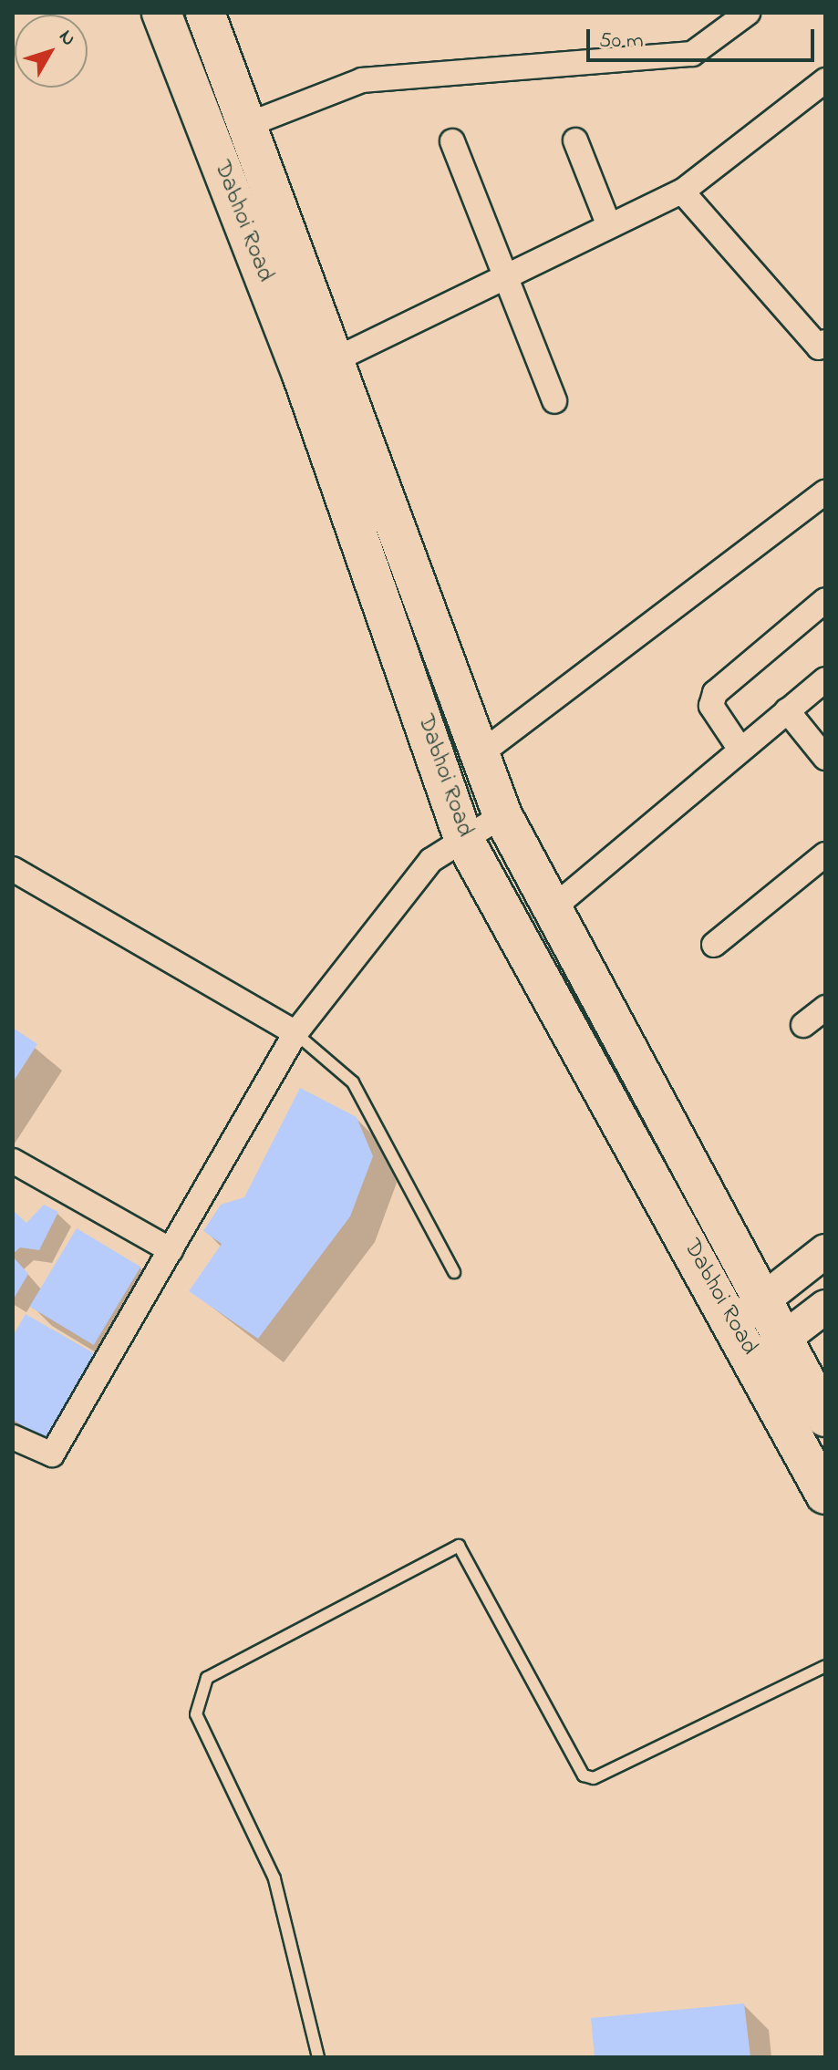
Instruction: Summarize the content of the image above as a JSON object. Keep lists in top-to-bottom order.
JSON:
{
  "streets": {
    "main road": ["Dabhoi Road"]
  },
  "scale_bar": "50 m",
  "north": "top right"
}
